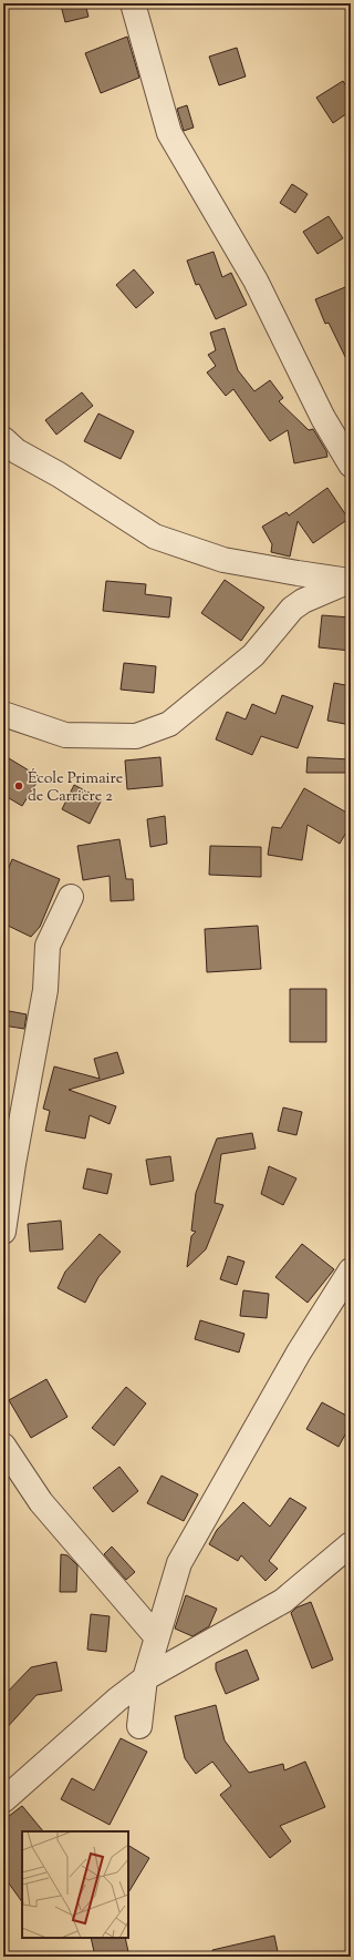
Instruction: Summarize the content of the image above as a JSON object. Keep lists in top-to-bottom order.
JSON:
{
  "places": ["École Primaire de Carrière 2"]
}
